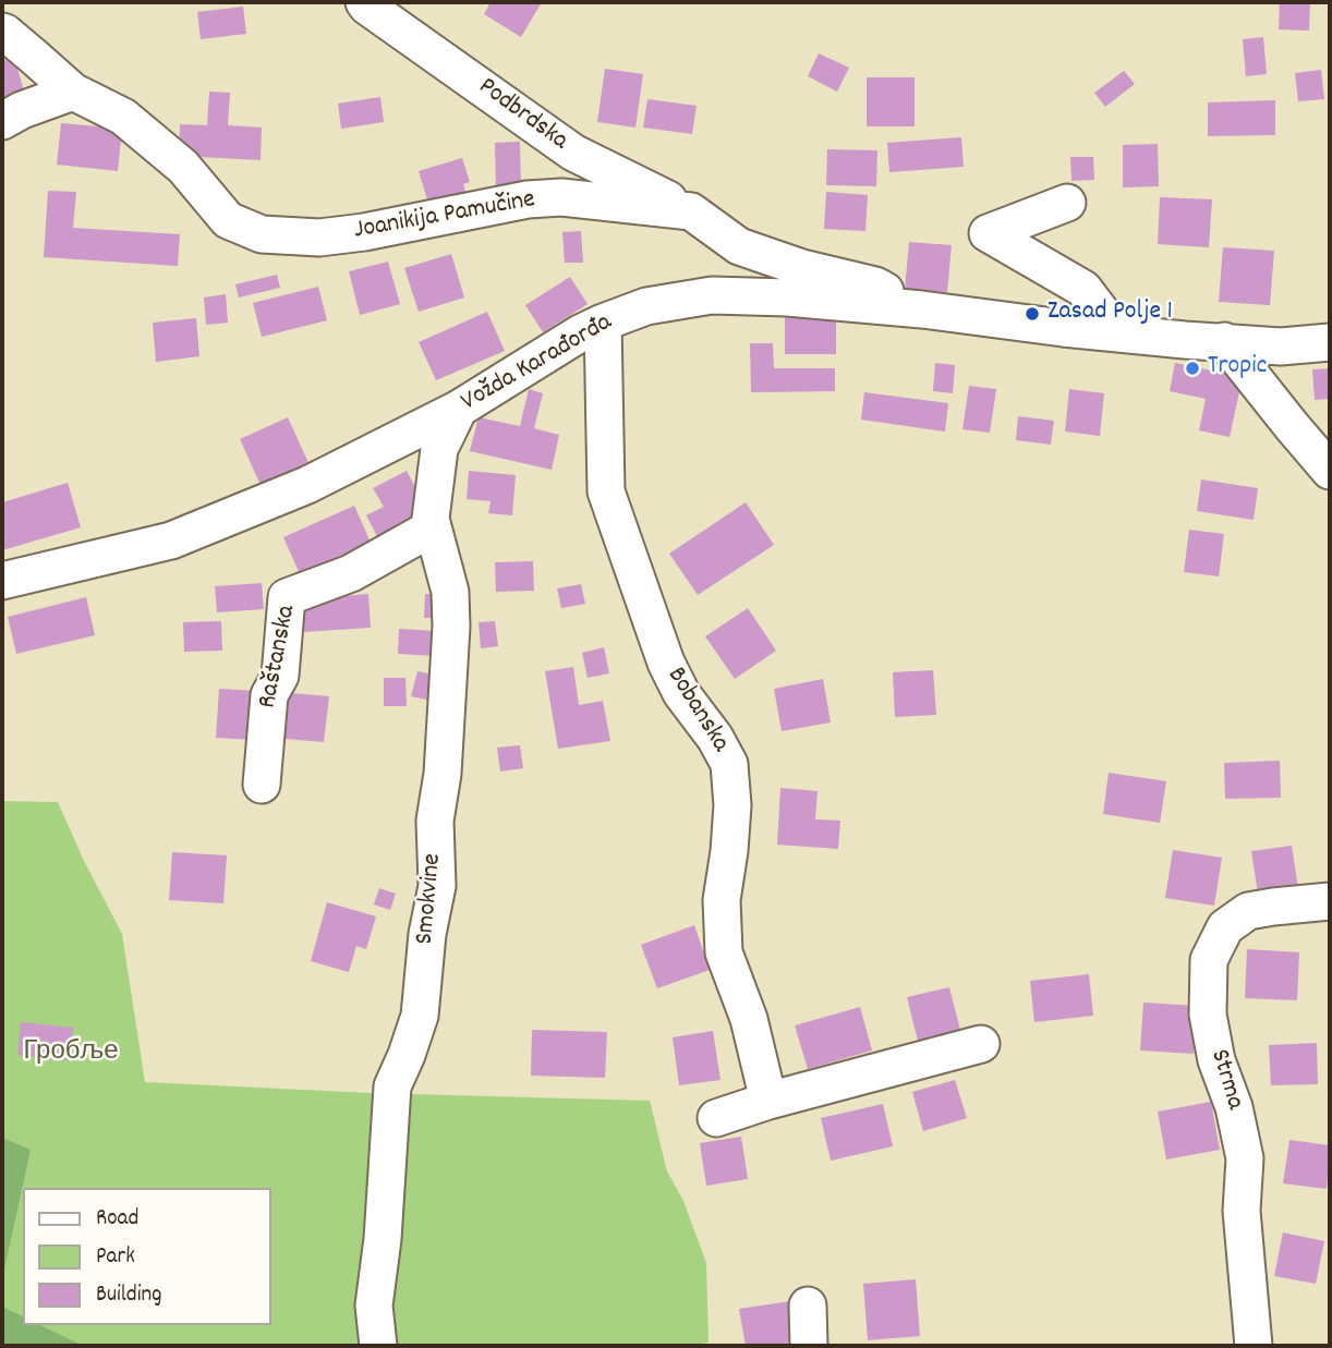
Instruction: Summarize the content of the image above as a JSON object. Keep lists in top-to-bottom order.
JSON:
{
  "streets": {
    "street": [
      "Podbrdska",
      "Joanikija Pamučine",
      "Vožda Karađorđa",
      "Raštanska",
      "Bobanska",
      "Smokvine",
      "Strma"
    ]
  },
  "crossings": [
    ["Podbrdska", "Joanikija Pamučine"],
    ["Joanikija Pamučine", "Vožda Karađorđa"],
    ["Vožda Karađorđa", "Bobanska"],
    ["Vožda Karađorđa", "Smokvine"],
    ["Raštanska", "Smokvine"]
  ],
  "parks": ["Гробље"],
  "places": ["Zasad Polje 1", "Tropic"],
  "legend": ["Road", "Park", "Building"]
}
